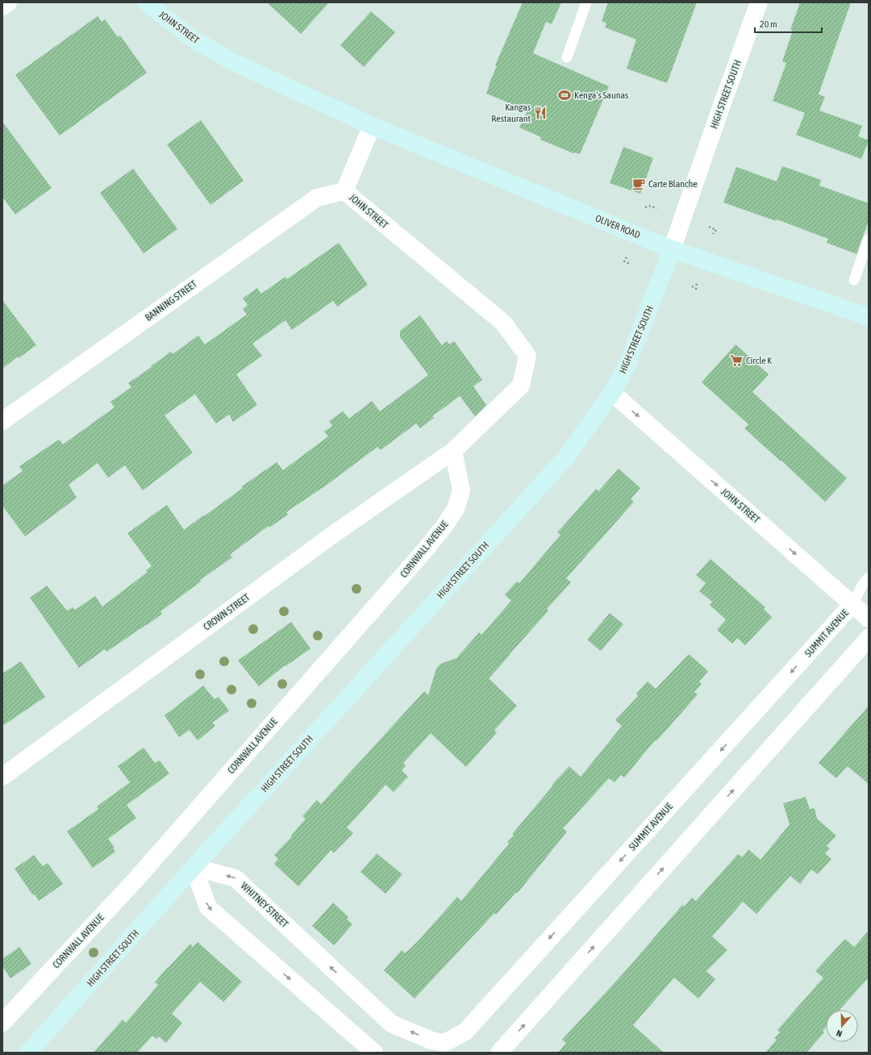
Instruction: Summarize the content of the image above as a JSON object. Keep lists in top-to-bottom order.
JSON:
{
  "streets": {
    "main road": ["JOHN STREET", "HIGH STREET SOUTH", "OLIVER ROAD"],
    "street": [
      "BANNING STREET",
      "CORNWALL AVENUE",
      "CROWN STREET",
      "SUMMIT AVENUE",
      "WHITNEY STREET"
    ]
  },
  "crossings": [
    ["JOHN STREET", "HIGH STREET SOUTH"],
    ["JOHN STREET", "OLIVER ROAD"],
    ["JOHN STREET", "BANNING STREET"],
    ["JOHN STREET", "CORNWALL AVENUE"],
    ["JOHN STREET", "CROWN STREET"],
    ["JOHN STREET", "SUMMIT AVENUE"],
    ["HIGH STREET SOUTH", "OLIVER ROAD"],
    ["HIGH STREET SOUTH", "WHITNEY STREET"],
    ["CORNWALL AVENUE", "CROWN STREET"],
    ["SUMMIT AVENUE", "WHITNEY STREET"]
  ],
  "places": {
    "sports": ["Kenga's Saunas"],
    "restaurant": ["Kangas Restaurant"],
    "cafe": ["Carte Blanche"],
    "supermarket": ["Circle K"]
  },
  "scale_bar": "20 m",
  "north": "bottom"
}
